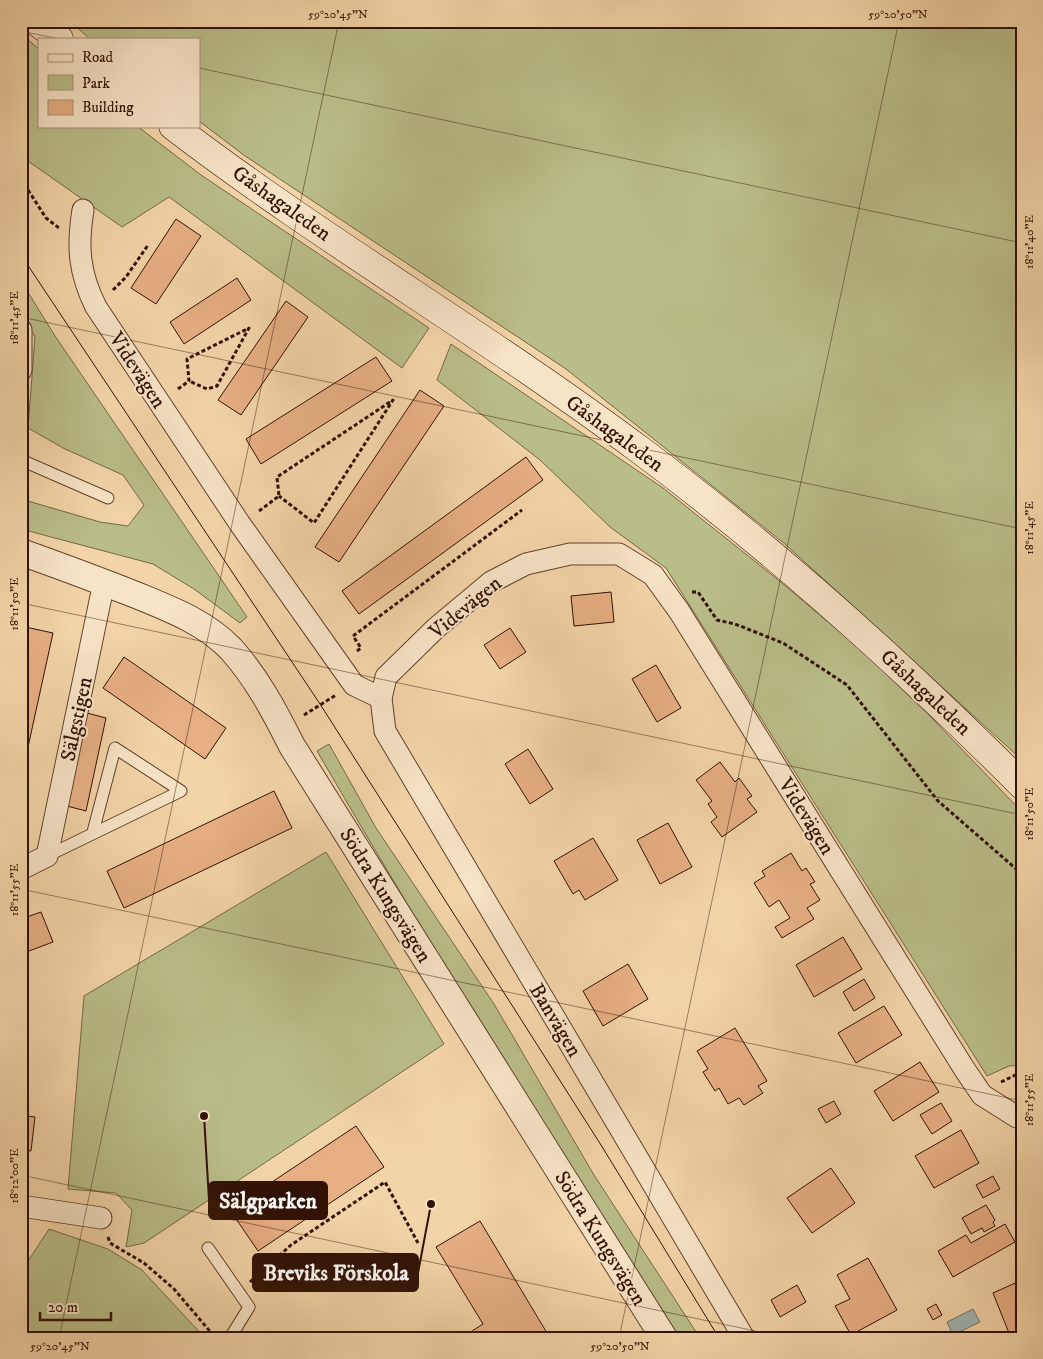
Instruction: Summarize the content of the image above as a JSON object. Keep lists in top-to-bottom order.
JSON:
{
  "streets": {
    "main road": ["Gåshagaleden"],
    "street": [
      "Videvägen",
      "Sälgstigen",
      "Södra Kungsvägen",
      "Banvägen"
    ]
  },
  "crossings": [
    ["Videvägen", "Banvägen"],
    ["Sälgstigen", "Södra Kungsvägen"]
  ],
  "places": ["Sälgparken", "Breviks Förskola"],
  "legend": ["Road", "Park", "Building"],
  "scale_bar": "20 m",
  "coordinates": [
    "59°20'45\"N",
    "59°20'50\"N",
    "18°11'40\"E",
    "18°11'45\"E",
    "18°11'50\"E",
    "18°11'55\"E",
    "18°12'00\"E"
  ]
}
